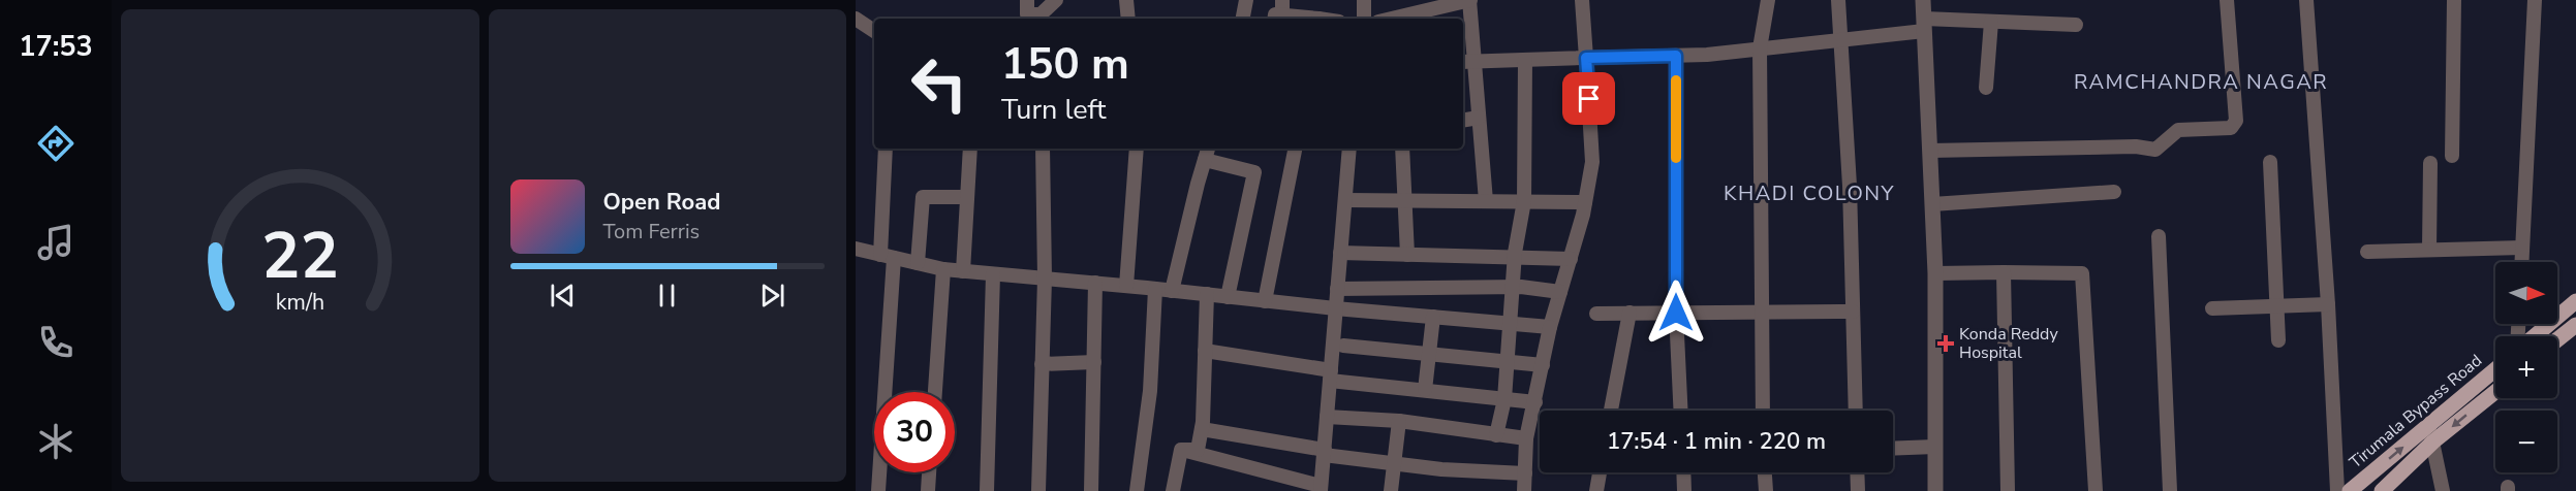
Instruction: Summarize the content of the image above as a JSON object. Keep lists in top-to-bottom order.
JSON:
{
  "streets": {
    "main road": ["Tirumala Bypass Road"]
  },
  "districts": ["RAMCHANDRA NAGAR", "KHADI COLONY"],
  "places": {
    "health": ["Konda Reddy Hospital"]
  },
  "north": "right",
  "page": {
    "tabs": "17:53",
    "turn": ["150 m", "Turn left"],
    "song": ["Open Road", "Tom Ferris"],
    "map_buttons": ["+", "−"],
    "limit": "30",
    "trip": "17:54 · 1 min · 220 m",
    "gauge": ["22", "km/h"]
  }
}
